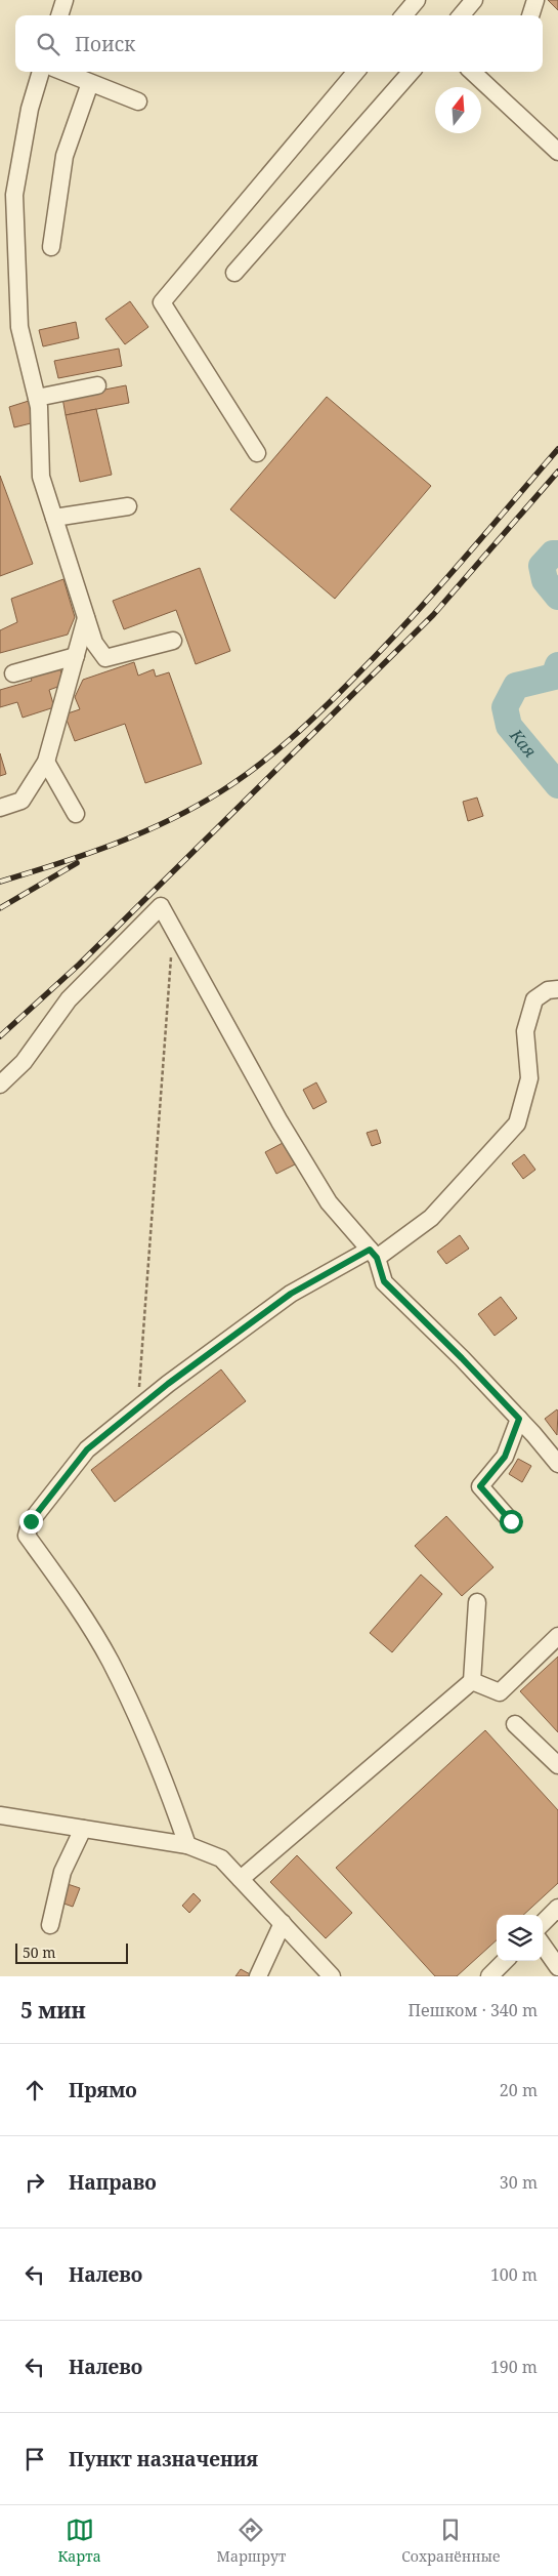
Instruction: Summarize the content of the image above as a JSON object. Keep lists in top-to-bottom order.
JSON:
{
  "water": ["Кая"],
  "scale_bar": "50 m",
  "north": "top",
  "page": {
    "search": "Поиск",
    "scale": "50 m",
    "heading": ["5 мин", "Пешком · 340 m"],
    "list": [
      ["Прямо", "20 m"],
      ["Направо", "30 m"],
      ["Налево", "100 m"],
      ["Налево", "190 m"],
      "Пункт назначения"
    ],
    "nav": ["Карта", "Маршрут", "Сохранённые"]
  }
}
